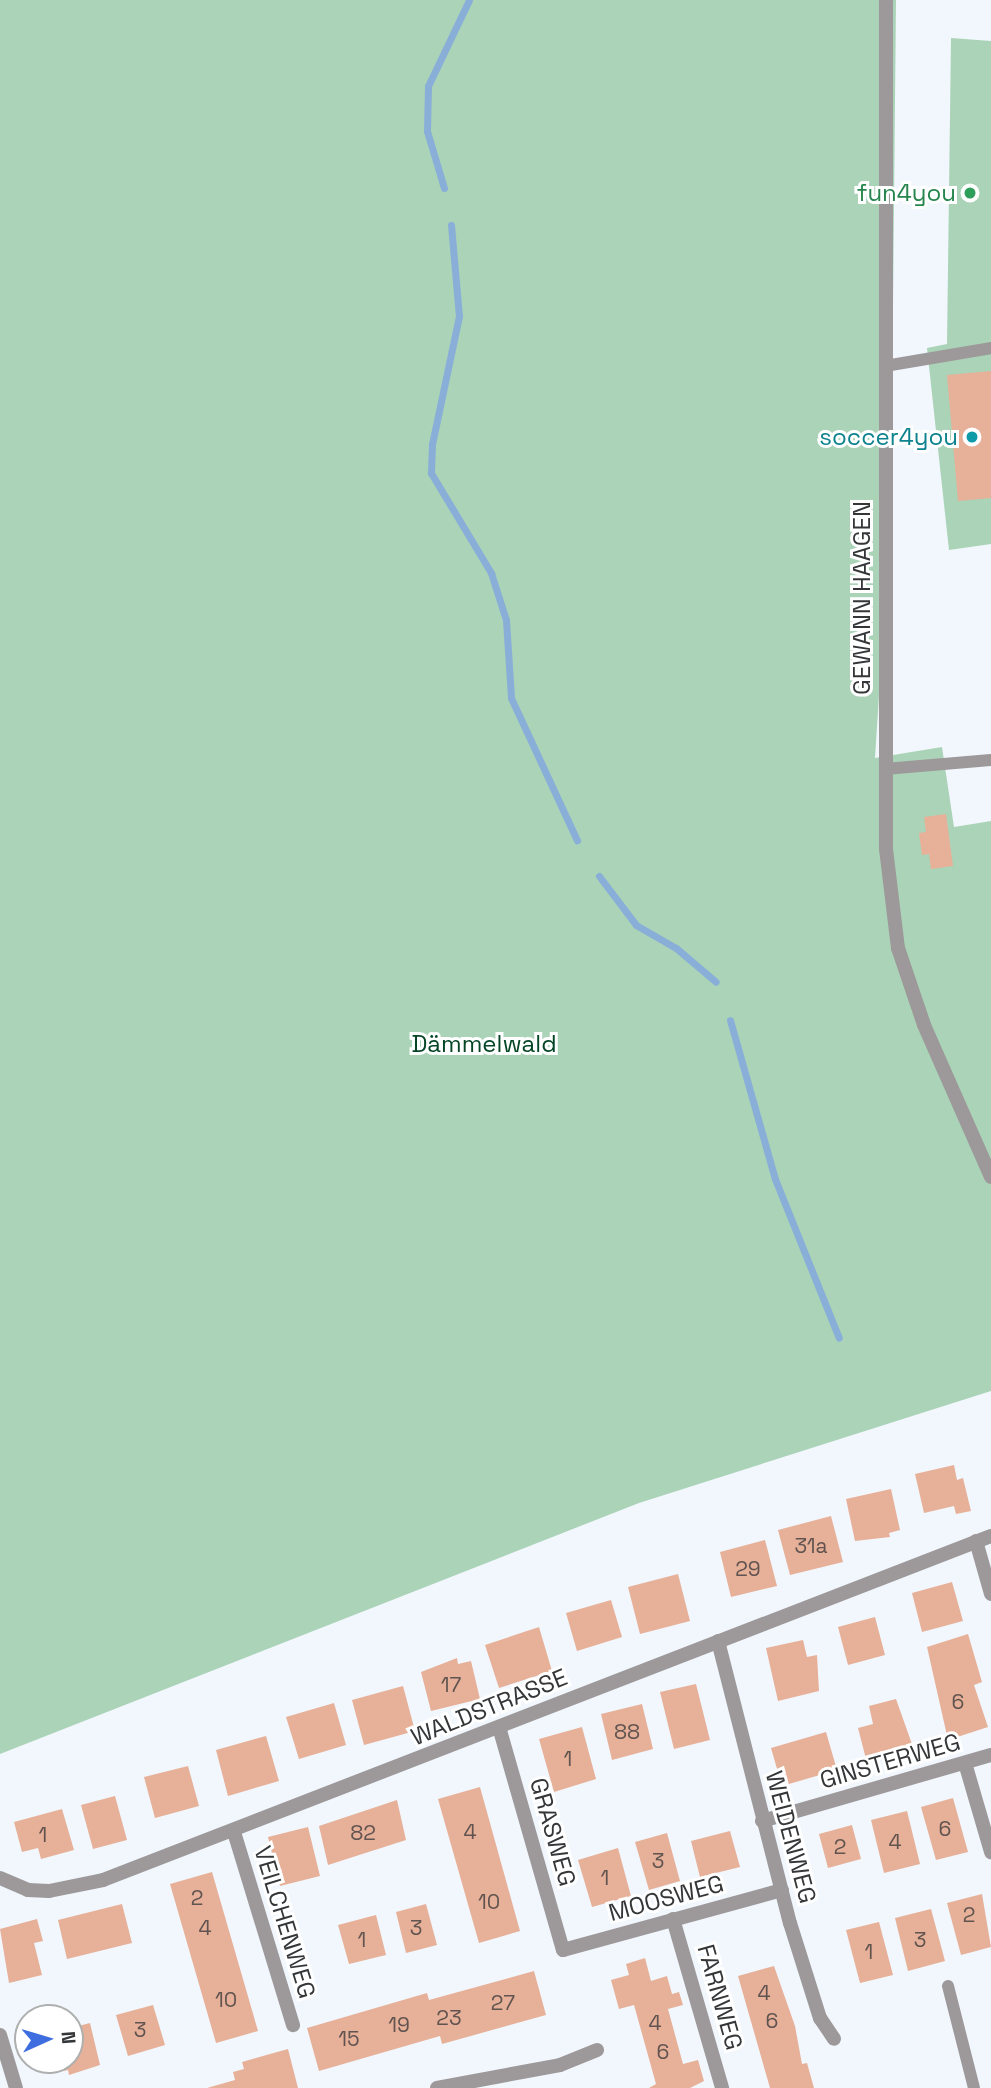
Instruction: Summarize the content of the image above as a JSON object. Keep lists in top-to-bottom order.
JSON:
{
  "streets": {
    "street": [
      "GEWANN HAAGEN",
      "WALDSTRASSE",
      "GINSTERWEG",
      "GRASWEG",
      "WEIDENWEG",
      "MOOSWEG",
      "VEILCHENWEG",
      "FARNWEG"
    ]
  },
  "crossings": [
    ["WALDSTRASSE", "GRASWEG"],
    ["WALDSTRASSE", "WEIDENWEG"],
    ["WALDSTRASSE", "VEILCHENWEG"],
    ["GINSTERWEG", "WEIDENWEG"],
    ["GRASWEG", "MOOSWEG"],
    ["WEIDENWEG", "MOOSWEG"],
    ["MOOSWEG", "FARNWEG"]
  ],
  "parks": ["Dämmelwald"],
  "places": ["fun4you", "soccer4you"],
  "house_numbers": [
    "31a",
    "29",
    "17",
    "6",
    "88",
    "1",
    "6",
    "4",
    "82",
    "1",
    "4",
    "2",
    "3",
    "1",
    "2",
    "10",
    "2",
    "4",
    "3",
    "1",
    "3",
    "1",
    "4",
    "10",
    "27",
    "23",
    "6",
    "4",
    "19",
    "3",
    "15",
    "6"
  ],
  "north": "right"
}
